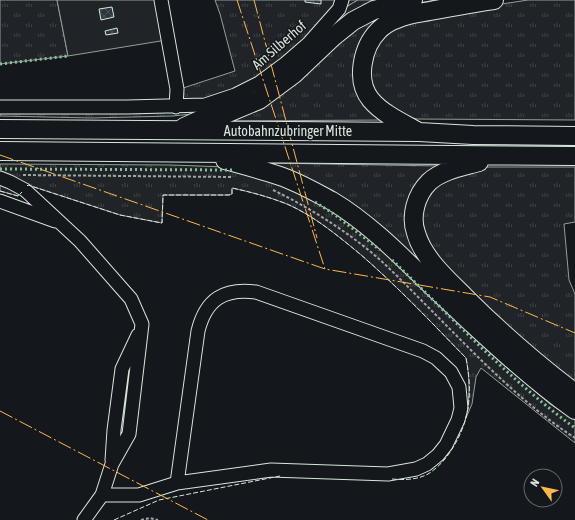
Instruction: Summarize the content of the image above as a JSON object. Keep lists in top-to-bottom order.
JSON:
{
  "streets": {
    "highway": ["Autobahnzubringer Mitte"],
    "lane": ["Am Silberhof"]
  },
  "north": "top left"
}
